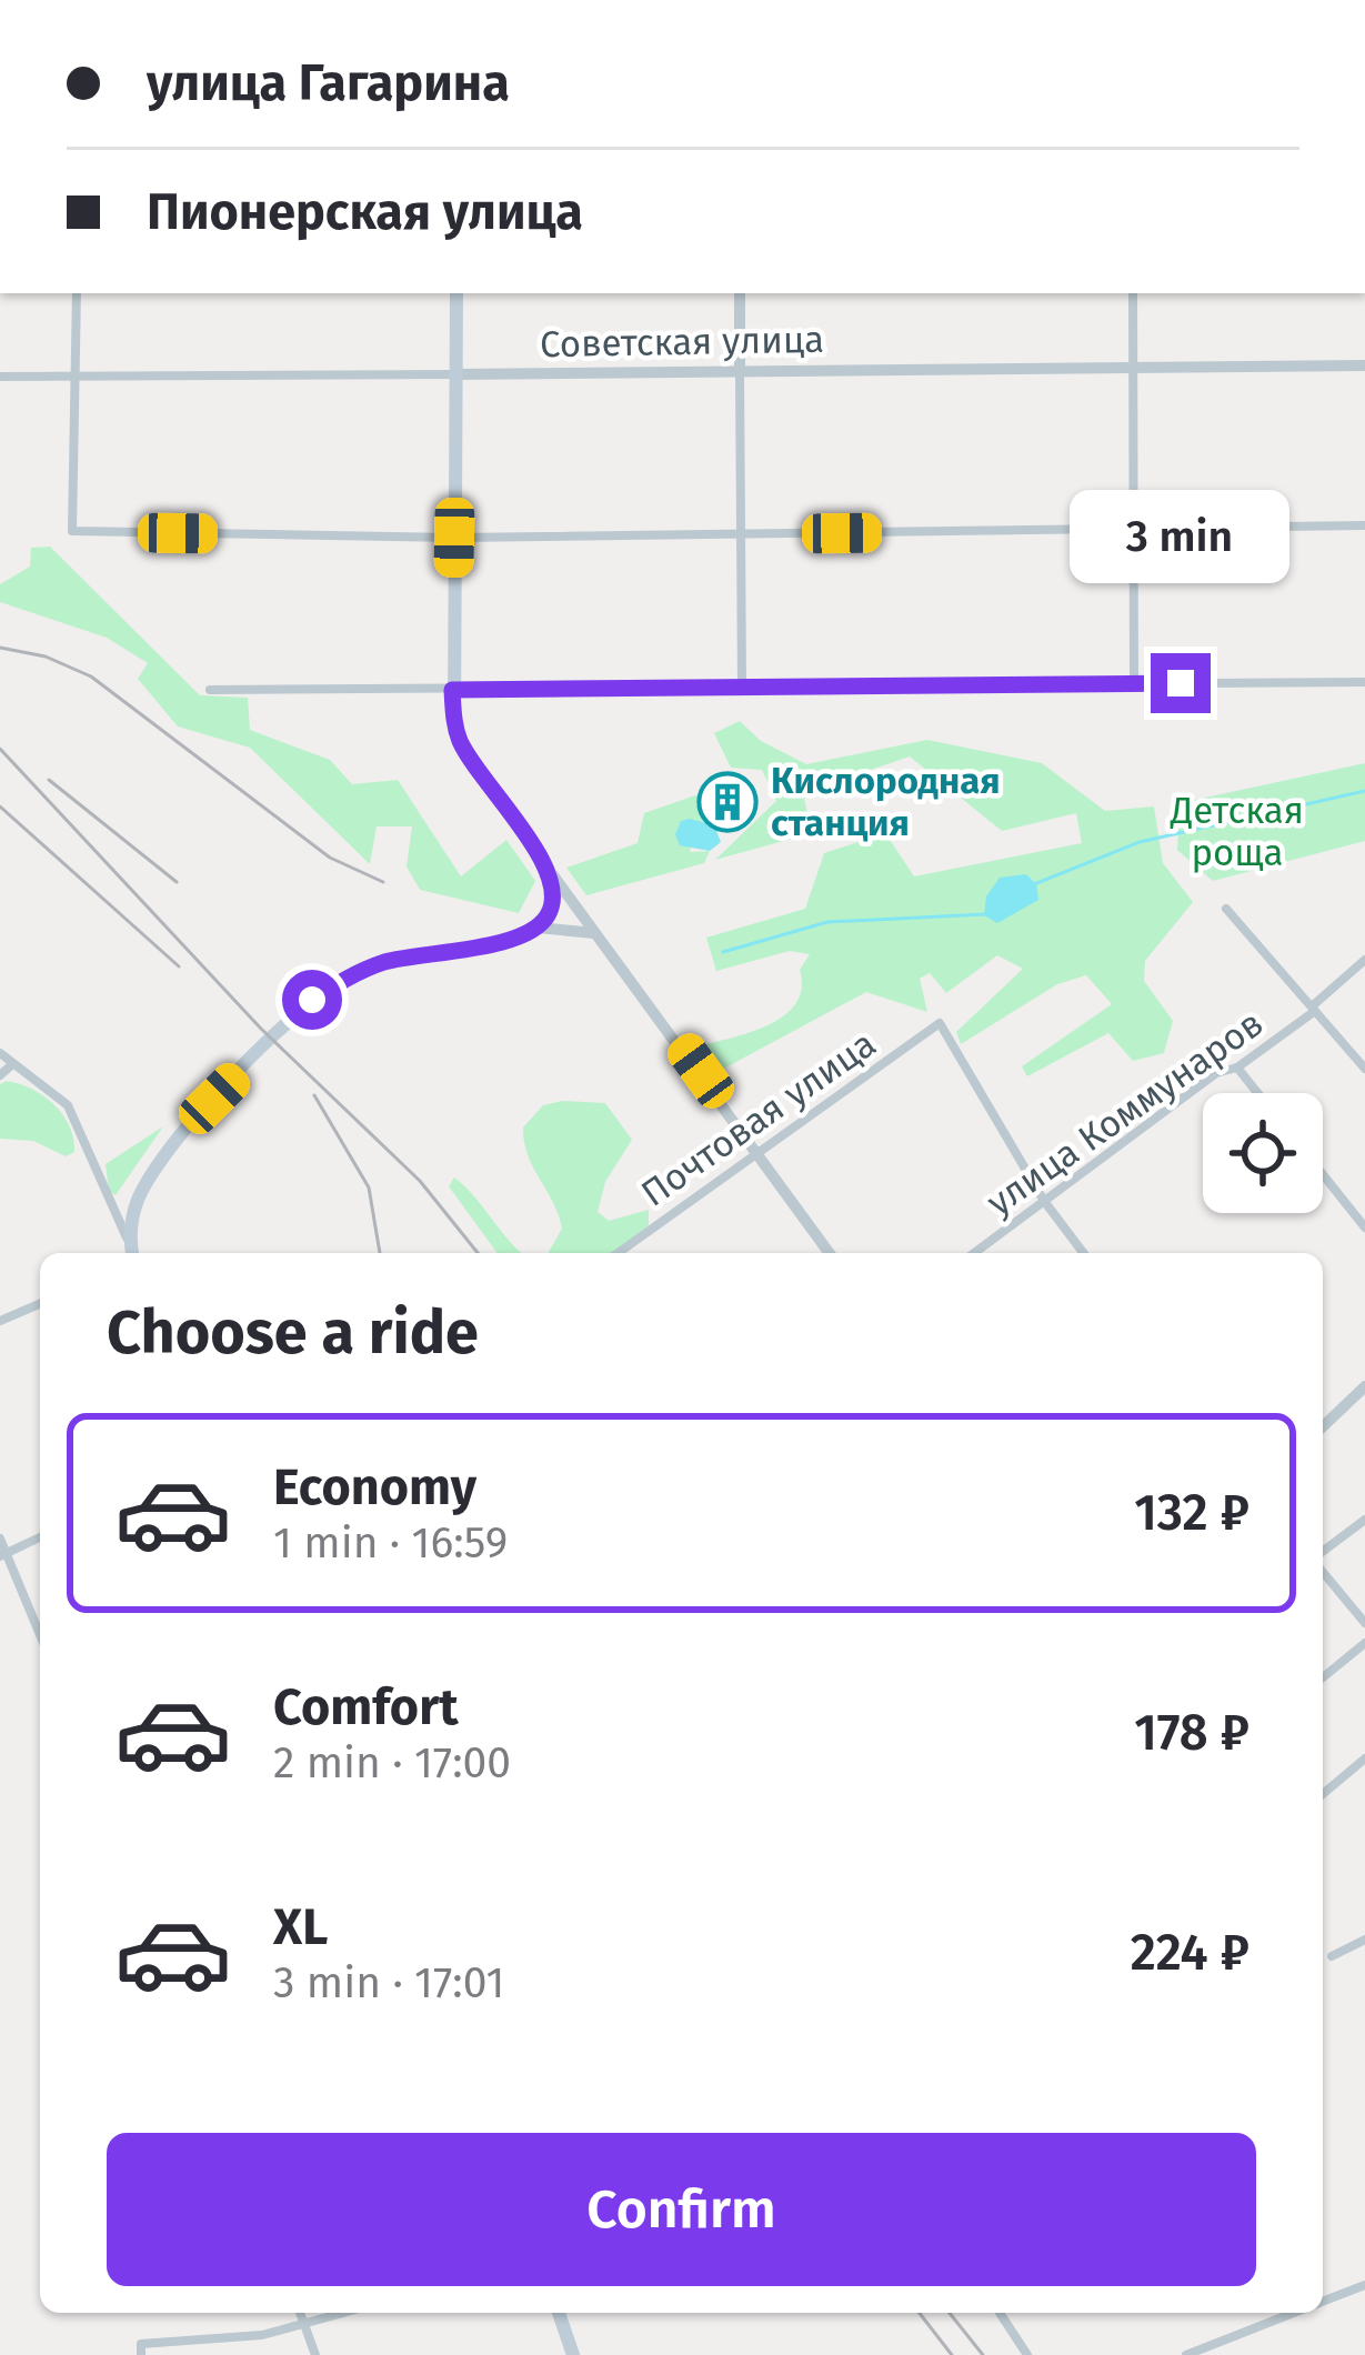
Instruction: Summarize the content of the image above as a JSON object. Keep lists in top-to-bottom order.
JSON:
{
  "streets": {
    "street": ["Советская улица", "улица Коммунаров", "Почтовая улица"]
  },
  "crossings": [
    ["улица Коммунаров", "Почтовая улица"]
  ],
  "parks": ["Детская роща"],
  "places": {
    "building": ["Кислородная станция"]
  },
  "page": {
    "banner": ["улица Гагарина", "Пионерская улица"],
    "bubble": "3 min",
    "heading": "Choose a ride",
    "list": [
      {
        "name": "Economy",
        "note": "1 min · 16:59",
        "value": "132 ₽"
      },
      {
        "name": "Comfort",
        "note": "2 min · 17:00",
        "value": "178 ₽"
      },
      {
        "name": "XL",
        "note": "3 min · 17:01",
        "value": "224 ₽"
      }
    ],
    "buttons": "Confirm"
  }
}
